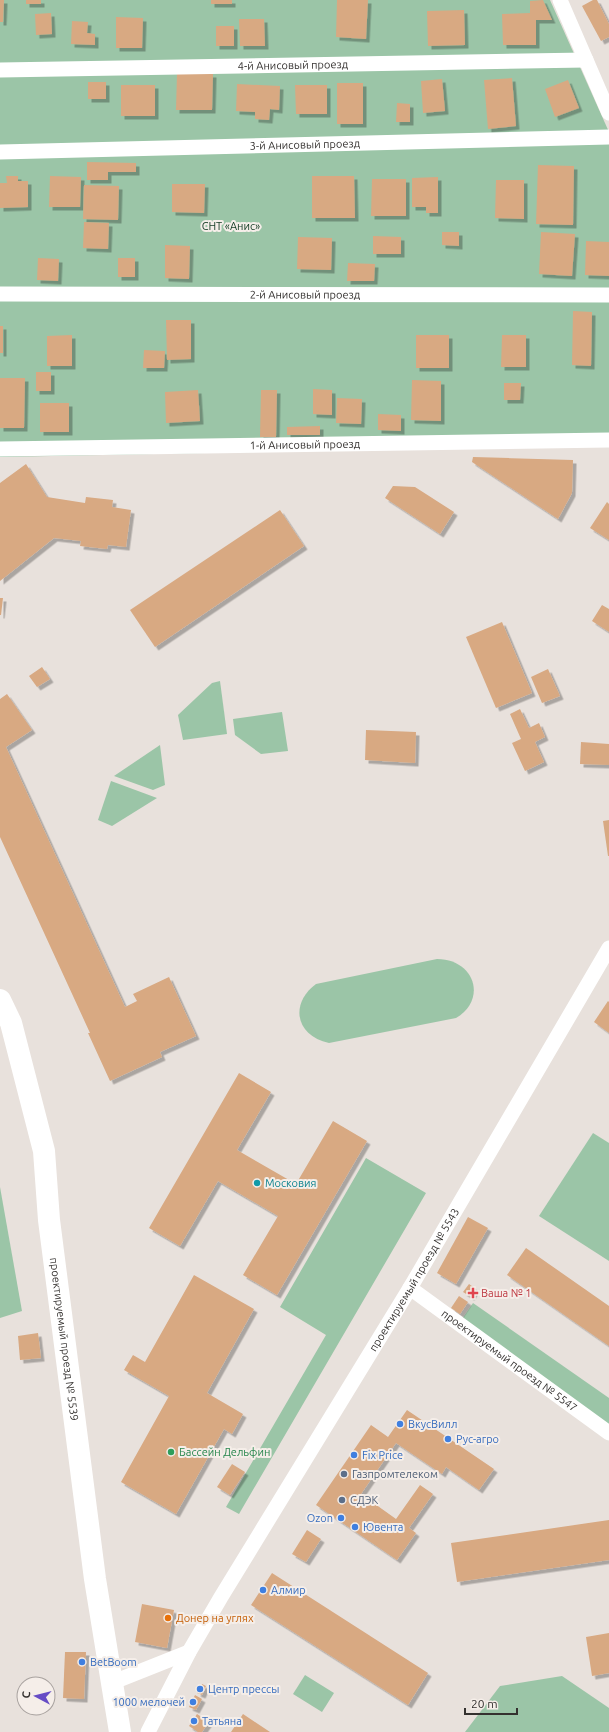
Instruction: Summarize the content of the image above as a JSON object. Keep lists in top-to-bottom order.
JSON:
{
  "streets": {
    "street": [
      "4-й Анисовый проезд",
      "3-й Анисовый проезд",
      "2-й Анисовый проезд",
      "1-й Анисовый проезд",
      "проектируемый проезд № 5543",
      "проектируемый проезд № 5539",
      "проектируемый проезд № 5547"
    ]
  },
  "crossings": [
    ["проектируемый проезд № 5543", "проектируемый проезд № 5547"]
  ],
  "parks": ["СНТ «Анис»"],
  "places": {
    "other": [
      "Московия",
      "ВкусВилл",
      "Рус-агро",
      "Бассейн Дельфин",
      "Fix Price",
      "Газпромтелеком",
      "СДЭК",
      "Ozon",
      "Ювента",
      "Алмир",
      "Донер на углях",
      "BetBoom",
      "Центр прессы",
      "1000 мелочей",
      "Татьяна"
    ],
    "health": ["Ваша № 1"]
  },
  "scale_bar": "20 m",
  "north": "left"
}
